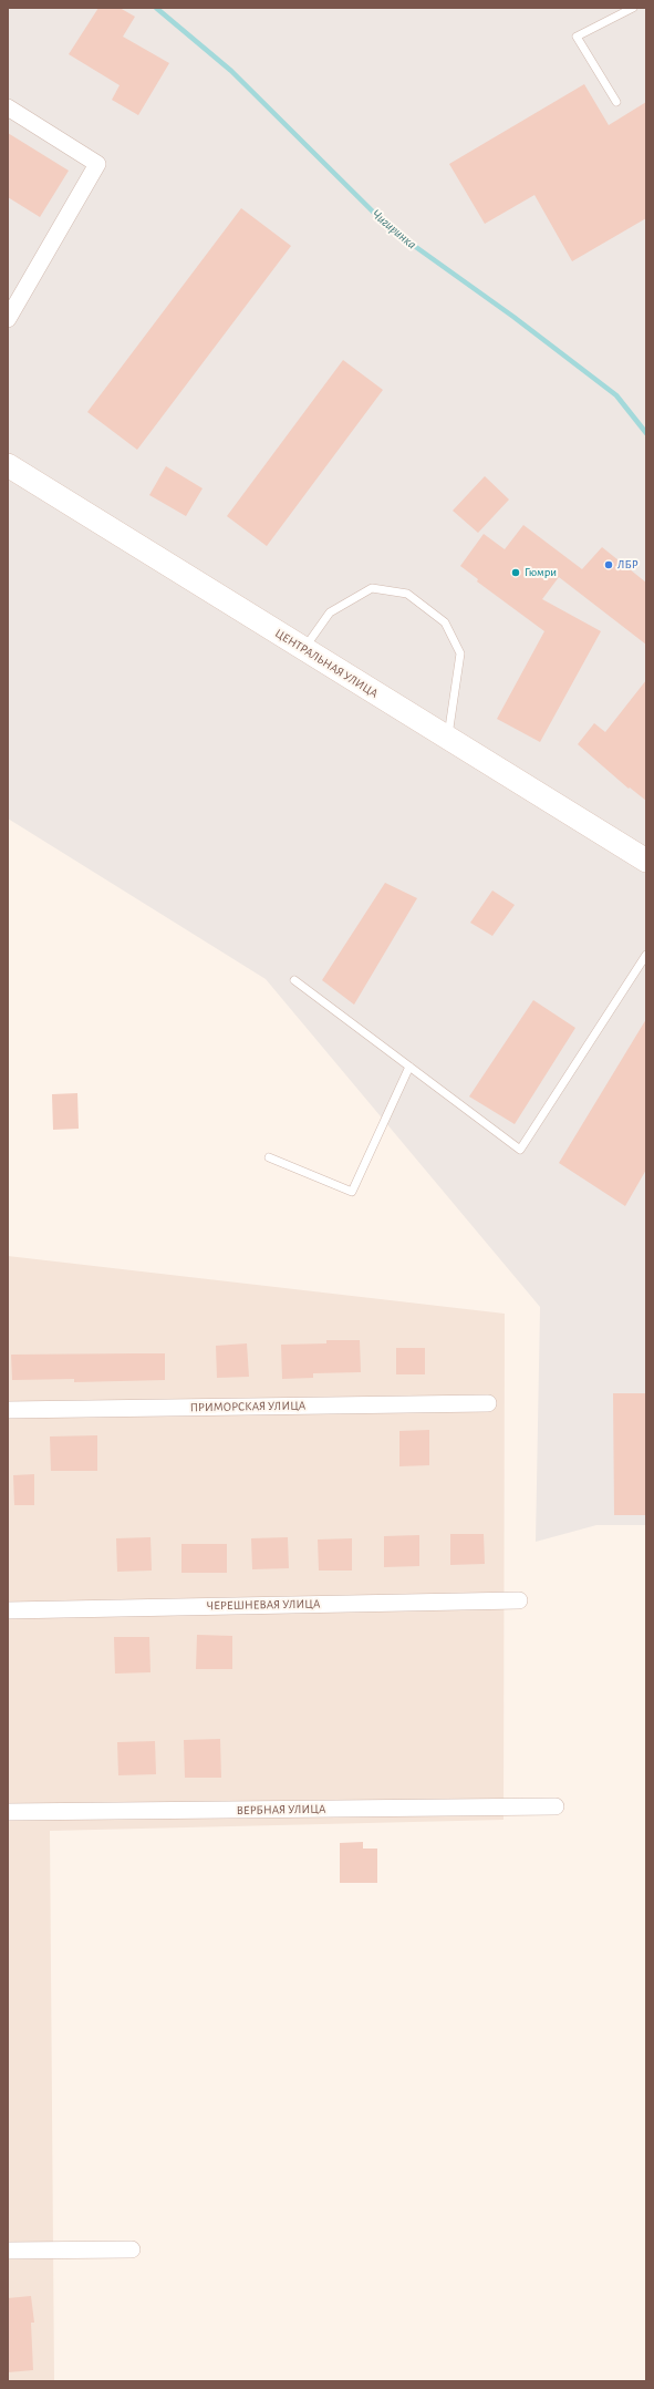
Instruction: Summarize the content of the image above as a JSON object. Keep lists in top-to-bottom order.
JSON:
{
  "streets": {
    "street": [
      "ЦЕНТРАЛЬНАЯ УЛИЦА",
      "ПРИМОРСКАЯ УЛИЦА",
      "ЧЕРЕШНЕВАЯ УЛИЦА",
      "ВЕРБНАЯ УЛИЦА"
    ]
  },
  "water": ["Чигиринка"],
  "places": ["ЛБР", "Гюмри"]
}
